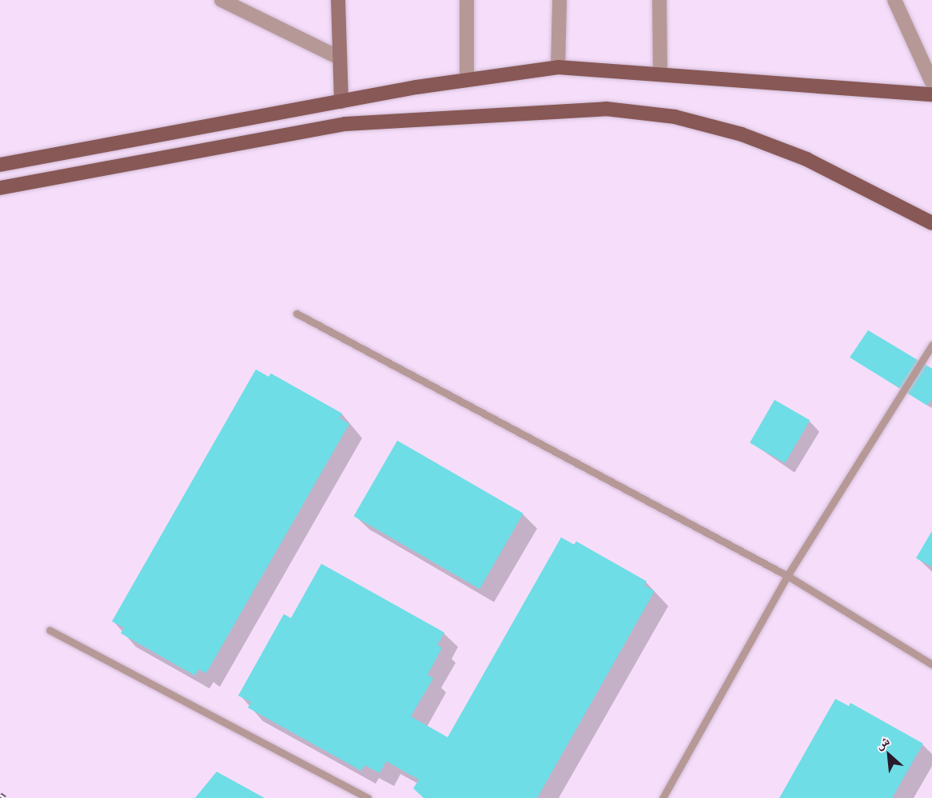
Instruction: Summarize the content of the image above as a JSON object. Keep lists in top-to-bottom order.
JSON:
{
  "north": "top left"
}
